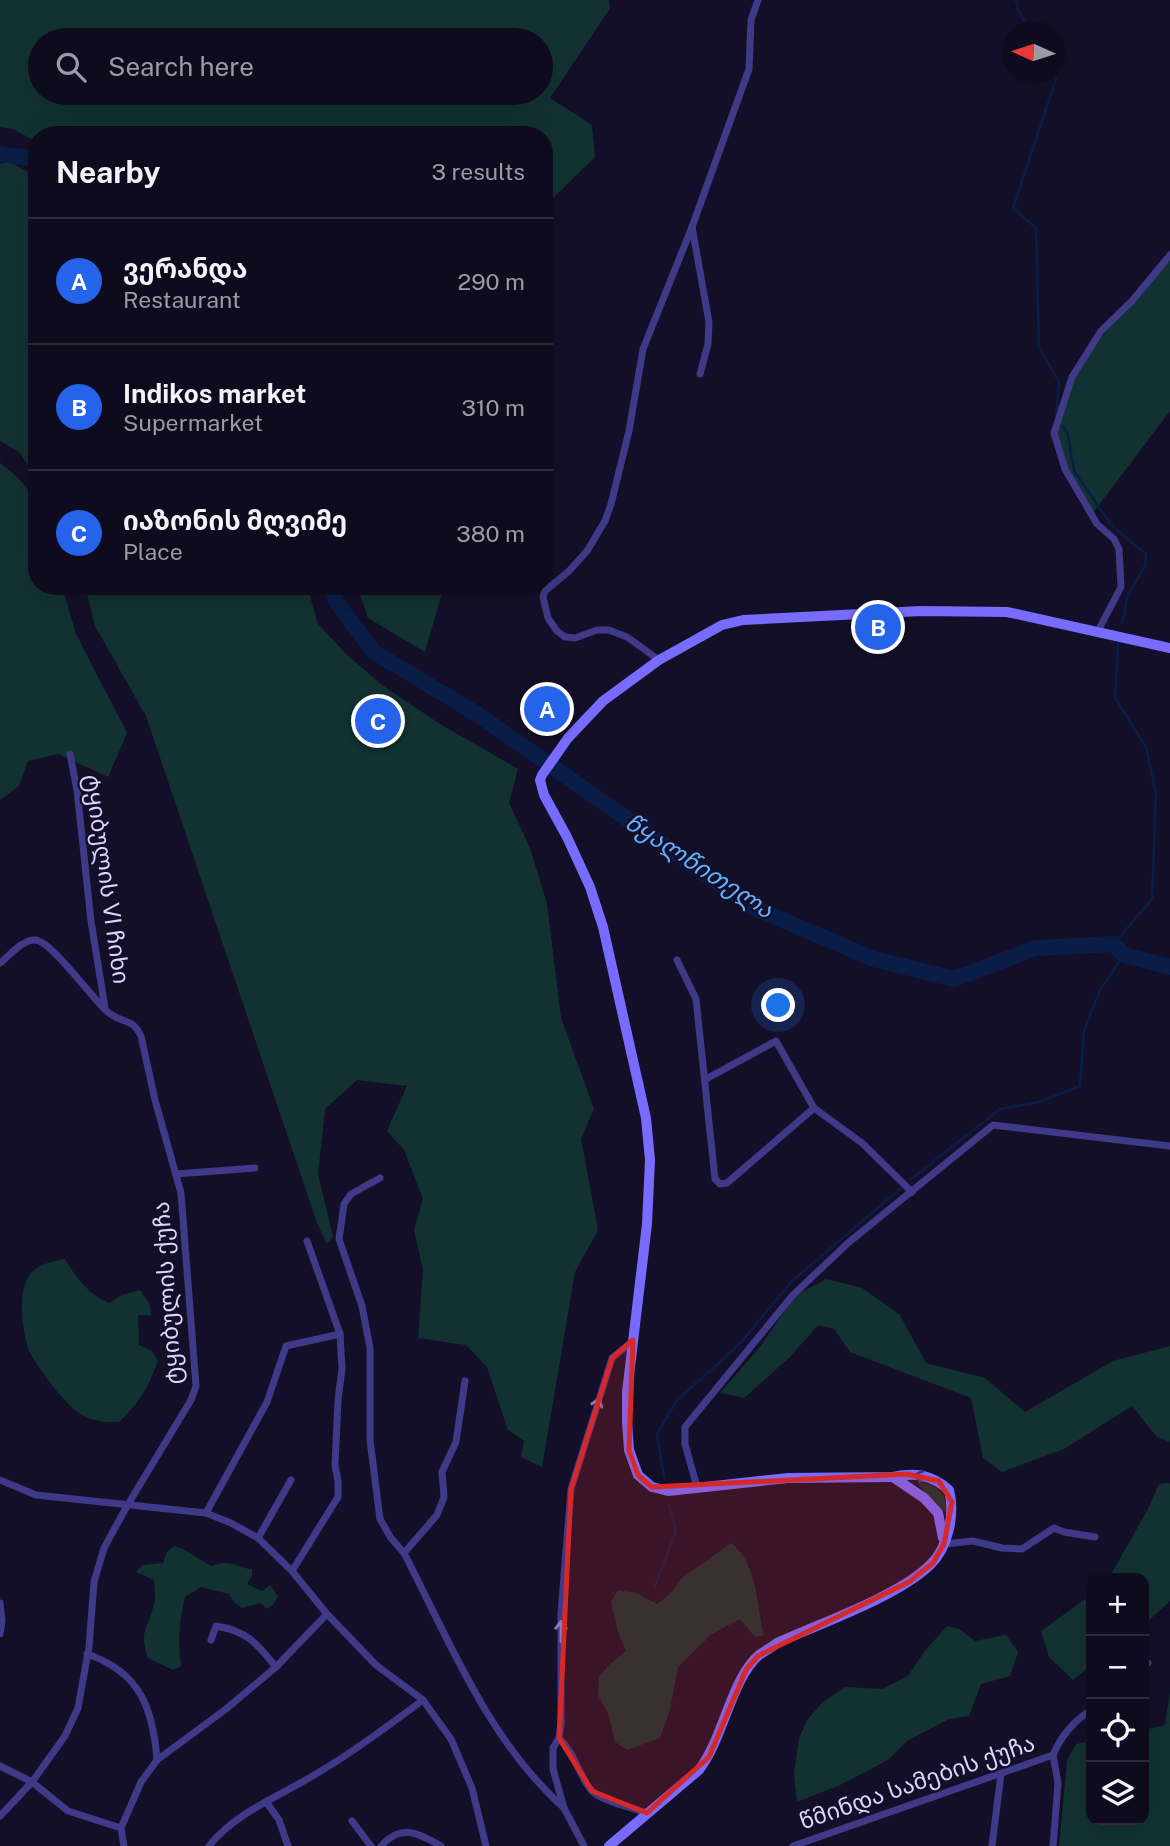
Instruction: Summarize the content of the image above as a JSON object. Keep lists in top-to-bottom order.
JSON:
{
  "streets": {
    "street": ["ტყიბულის VI ჩიხი", "ტყიბულის ქუჩა", "წმინდა სამების ქუჩა"]
  },
  "crossings": [
    ["ტყიბულის VI ჩიხი", "ტყიბულის ქუჩა"]
  ],
  "water": ["წყალწითელა"],
  "north": "left",
  "page": {
    "search": "Search here",
    "heading": ["Nearby", "3 results"],
    "list": [
      {
        "mark": "A",
        "name": "ვერანდა",
        "note": "Restaurant",
        "value": "290 m"
      },
      {
        "mark": "B",
        "name": "Indikos market",
        "note": "Supermarket",
        "value": "310 m"
      },
      {
        "mark": "C",
        "name": "იაზონის მღვიმე",
        "note": "Place",
        "value": "380 m"
      }
    ],
    "pins": ["B", "A", "C"],
    "map_buttons": ["+", "−"]
  }
}
